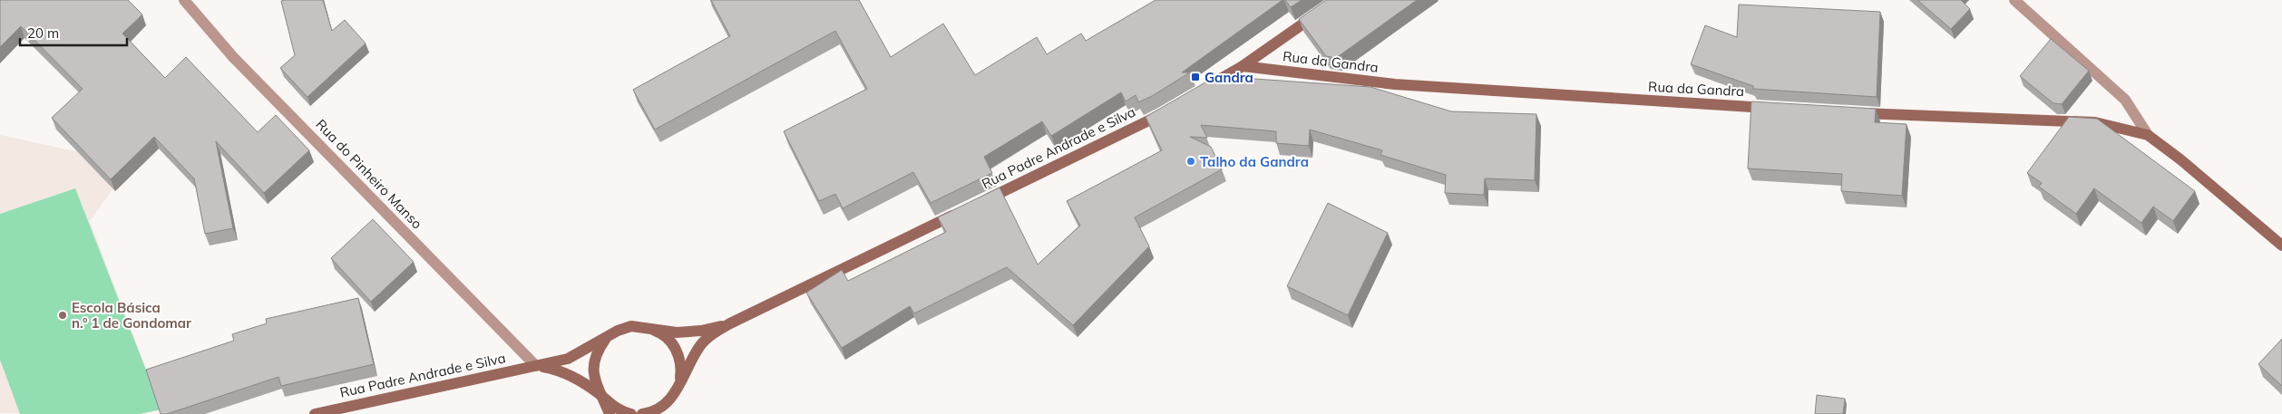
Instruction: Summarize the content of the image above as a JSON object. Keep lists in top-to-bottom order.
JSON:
{
  "streets": {
    "main road": ["Rua da Gandra", "Rua Padre Andrade e Silva"],
    "street": ["Rua do Pinheiro Manso"]
  },
  "crossings": [
    ["Rua Padre Andrade e Silva", "Rua do Pinheiro Manso"]
  ],
  "places": {
    "transit": ["Gandra"],
    "other": ["Talho da Gandra", "Escola Básica n.º 1 de Gondomar"]
  },
  "scale_bar": "20 m"
}
